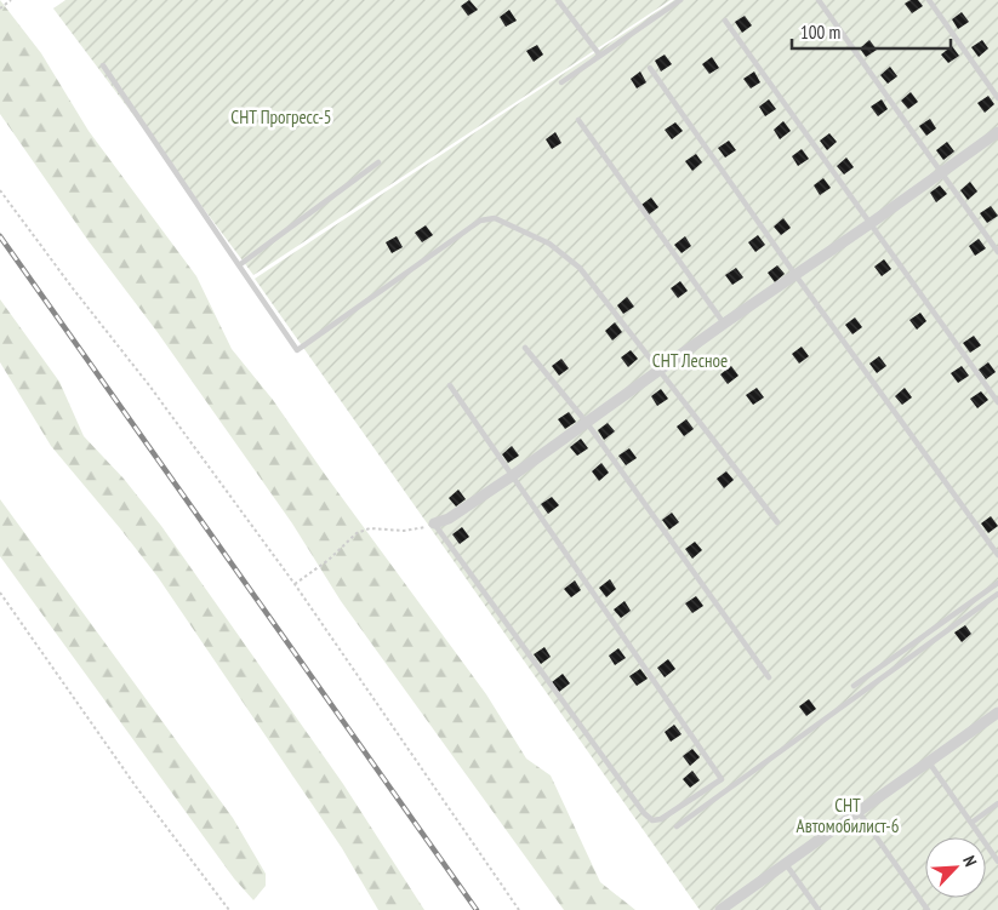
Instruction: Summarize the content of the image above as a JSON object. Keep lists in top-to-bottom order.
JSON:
{
  "parks": ["СНТ Прогресс-5", "СНТ Лесное", "СНТ Автомобилист-6"],
  "scale_bar": "100 m",
  "north": "top right"
}
